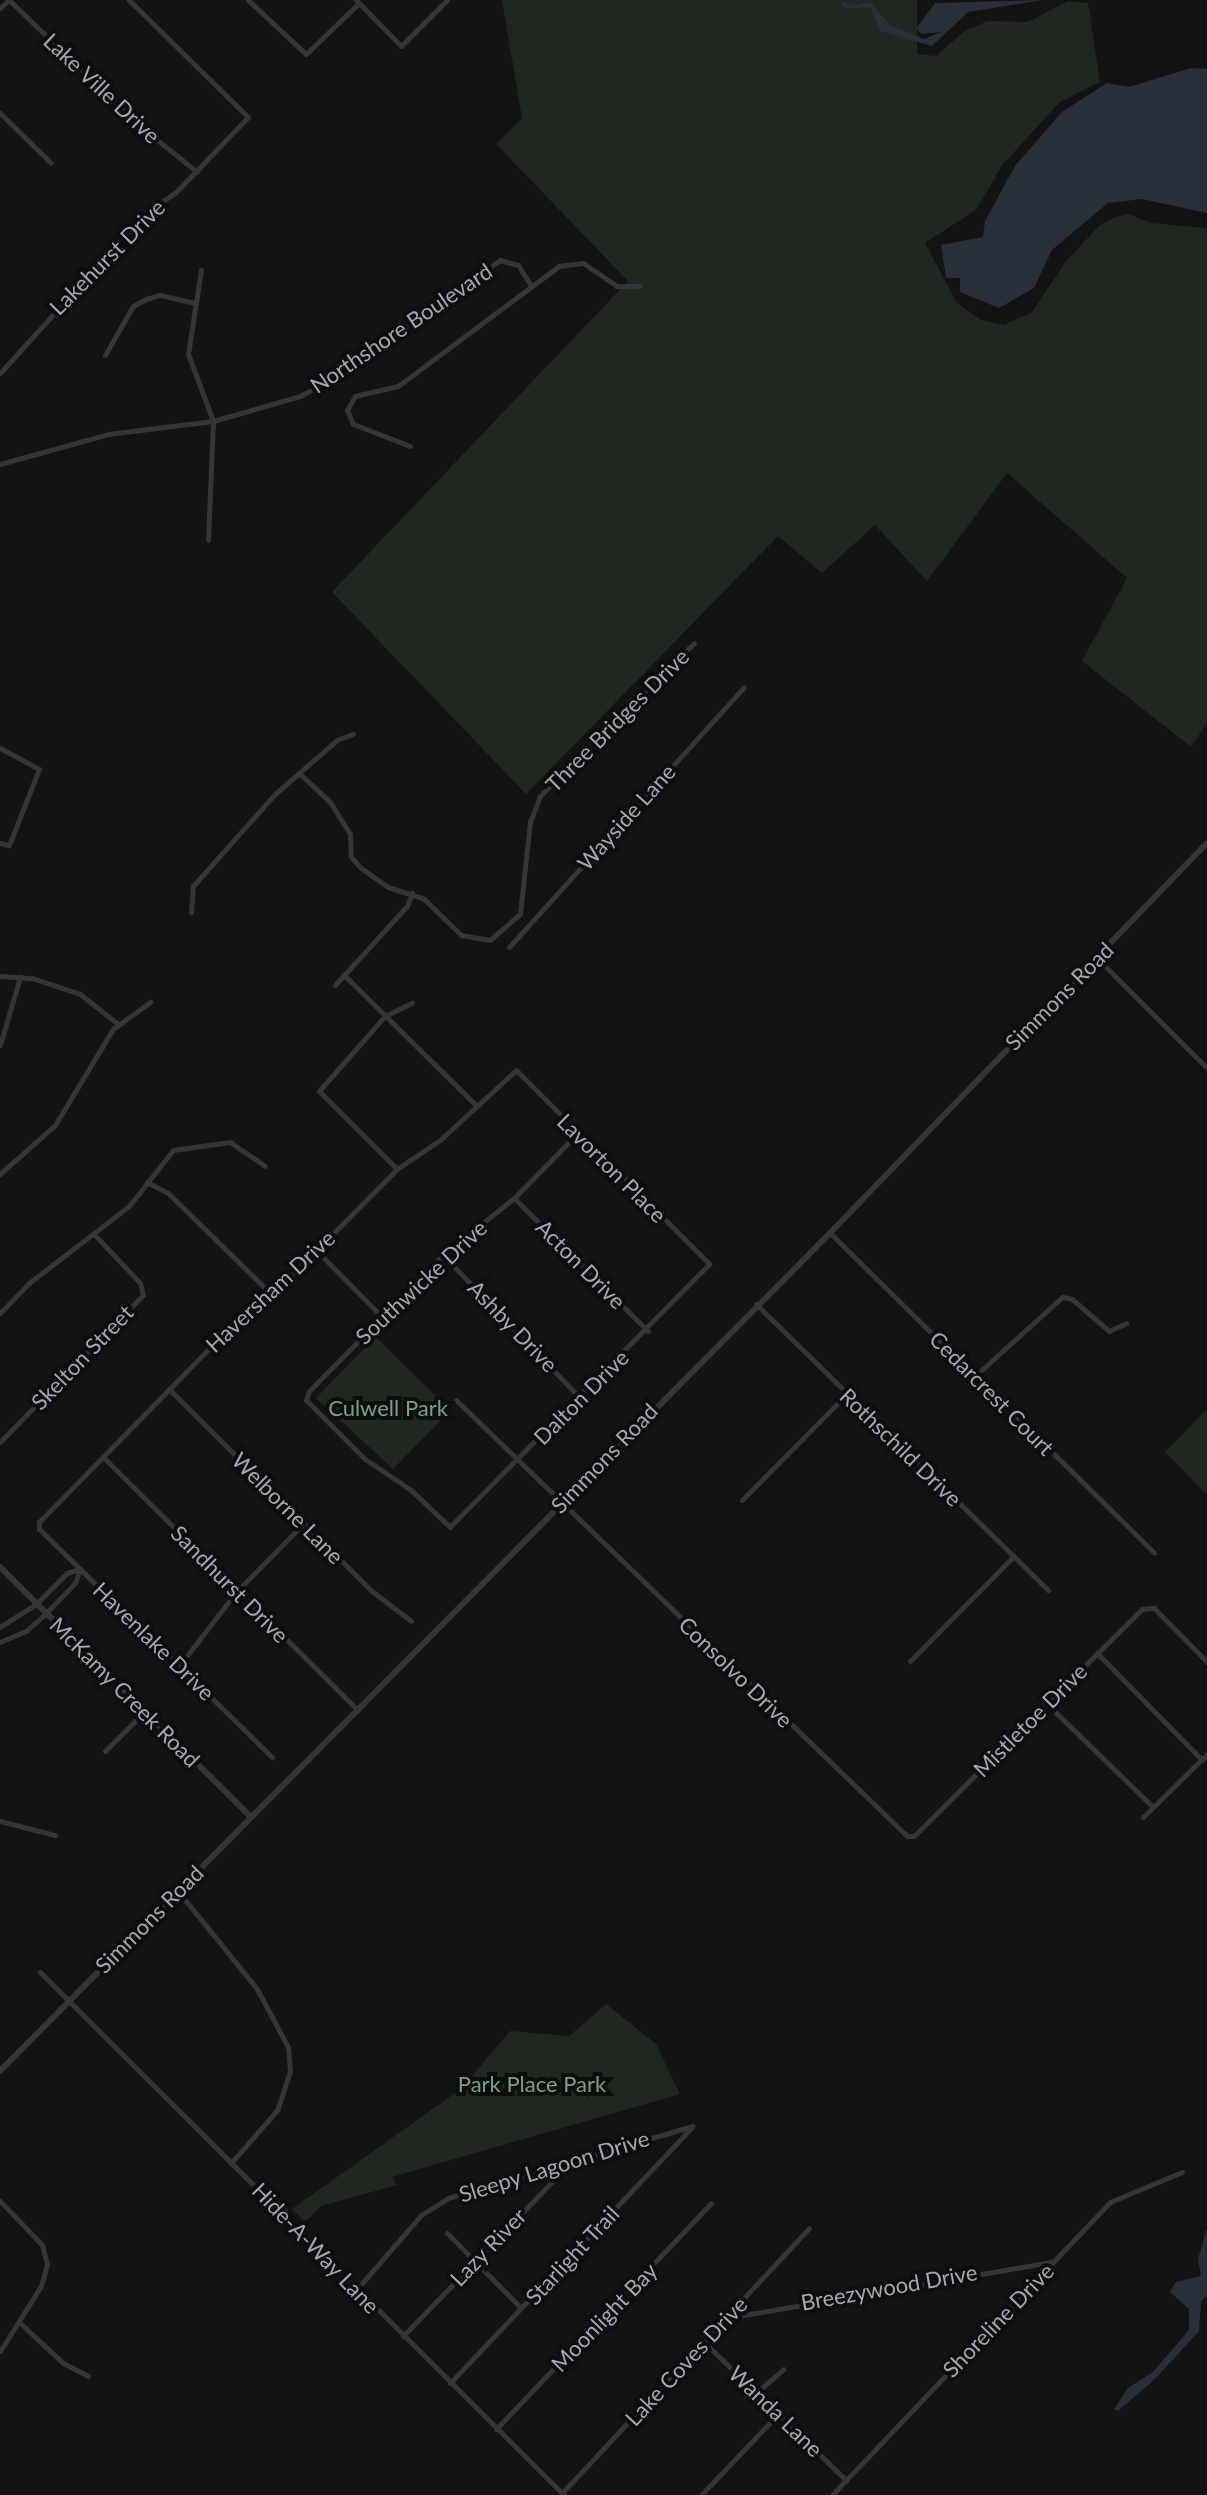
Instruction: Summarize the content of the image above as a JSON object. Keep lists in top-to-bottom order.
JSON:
{
  "streets": {
    "street": [
      "Lake Ville Drive",
      "Lakehurst Drive",
      "Northshore Boulevard",
      "Three Bridges Drive",
      "Wayside Lane",
      "Simmons Road",
      "Lavorton Place",
      "Acton Drive",
      "Southwicke Drive",
      "Haversham Drive",
      "Ashby Drive",
      "Skelton Street",
      "Cedarcrest Court",
      "Dalton Drive",
      "Rothschild Drive",
      "Welborne Lane",
      "Sandhurst Drive",
      "Havenlake Drive",
      "Consolvo Drive",
      "McKamy Creek Road",
      "Mistletoe Drive",
      "Sleepy Lagoon Drive",
      "Lazy River",
      "Hide-A-Way Lane",
      "Starlight Trail",
      "Breezywood Drive",
      "Moonlight Bay",
      "Shoreline Drive",
      "Lake Coves Drive",
      "Wanda Lane"
    ]
  },
  "crossings": [
    ["Lake Ville Drive", "Lakehurst Drive"],
    ["Simmons Road", "Cedarcrest Court"],
    ["Simmons Road", "Rothschild Drive"],
    ["Simmons Road", "Sandhurst Drive"],
    ["Simmons Road", "Consolvo Drive"],
    ["Simmons Road", "McKamy Creek Road"],
    ["Simmons Road", "Hide-A-Way Lane"],
    ["Lavorton Place", "Southwicke Drive"],
    ["Lavorton Place", "Haversham Drive"],
    ["Lavorton Place", "Dalton Drive"],
    ["Acton Drive", "Southwicke Drive"],
    ["Acton Drive", "Dalton Drive"],
    ["Southwicke Drive", "Ashby Drive"],
    ["Southwicke Drive", "Dalton Drive"],
    ["Haversham Drive", "Welborne Lane"],
    ["Haversham Drive", "Sandhurst Drive"],
    ["Haversham Drive", "Havenlake Drive"],
    ["Ashby Drive", "Dalton Drive"],
    ["Dalton Drive", "Consolvo Drive"],
    ["Consolvo Drive", "Mistletoe Drive"],
    ["Sleepy Lagoon Drive", "Lazy River"],
    ["Sleepy Lagoon Drive", "Hide-A-Way Lane"],
    ["Sleepy Lagoon Drive", "Starlight Trail"],
    ["Lazy River", "Hide-A-Way Lane"],
    ["Hide-A-Way Lane", "Starlight Trail"],
    ["Hide-A-Way Lane", "Moonlight Bay"],
    ["Hide-A-Way Lane", "Lake Coves Drive"],
    ["Breezywood Drive", "Shoreline Drive"],
    ["Breezywood Drive", "Lake Coves Drive"],
    ["Shoreline Drive", "Wanda Lane"],
    ["Lake Coves Drive", "Wanda Lane"]
  ],
  "parks": ["Culwell Park", "Park Place Park"]
}
